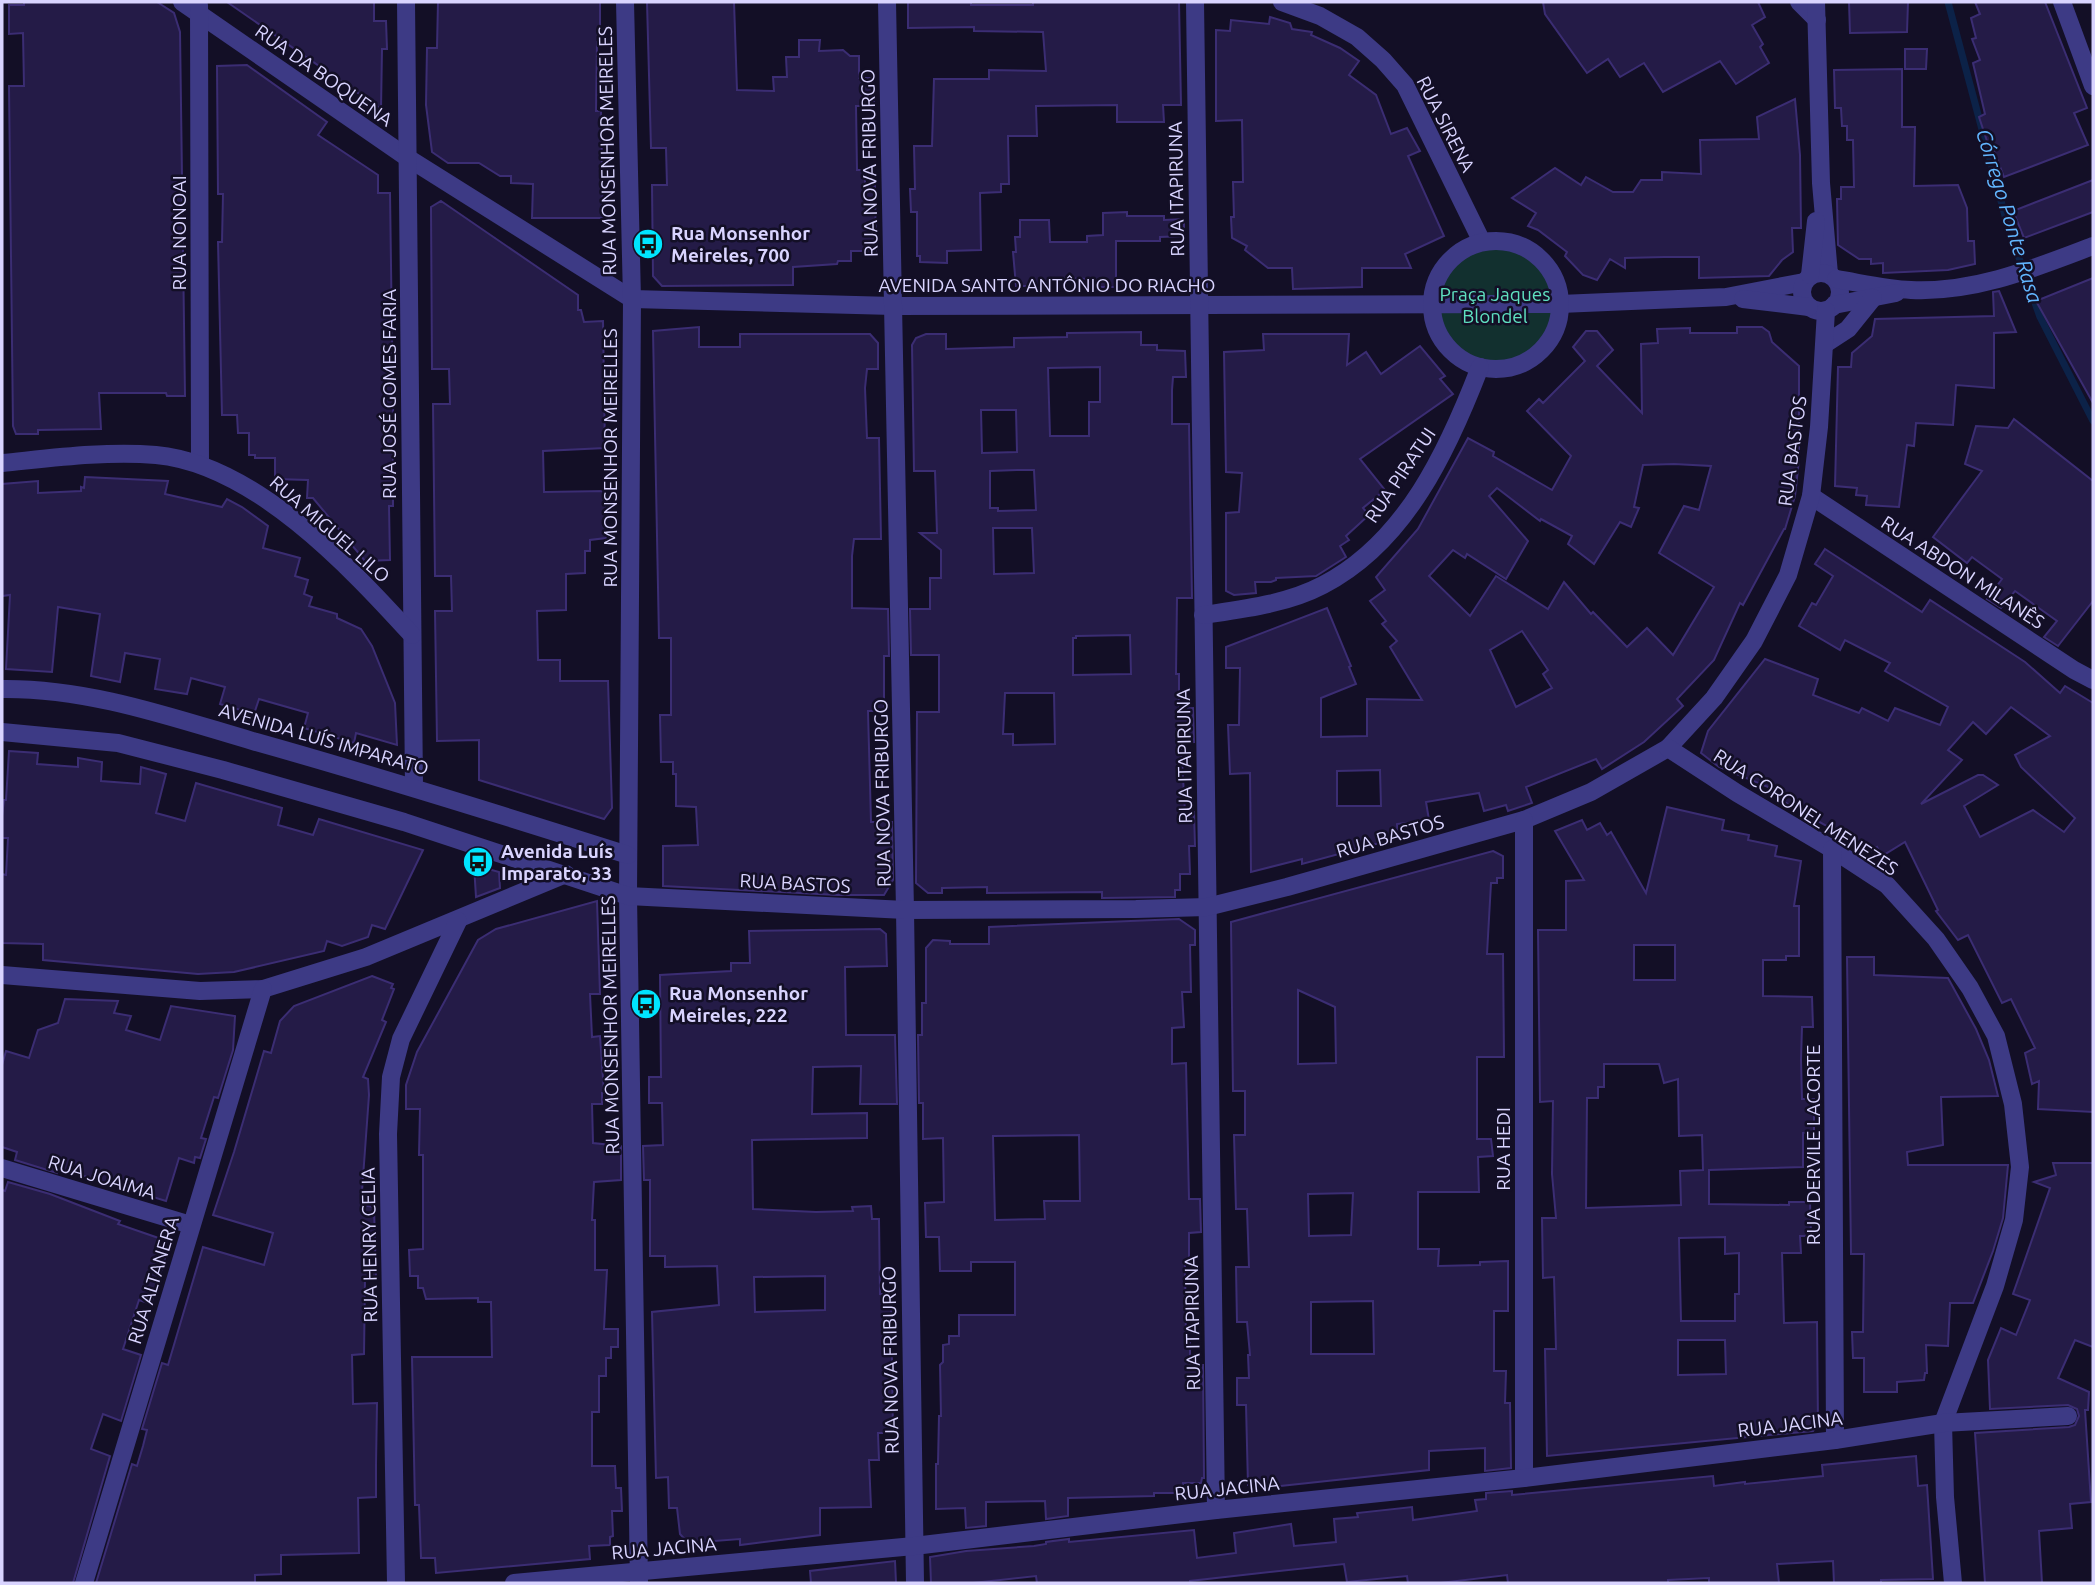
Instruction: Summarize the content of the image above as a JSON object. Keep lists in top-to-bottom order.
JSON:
{
  "streets": {
    "street": [
      "RUA DA BOQUENA",
      "RUA SIRENA",
      "RUA MONSENHOR MEIRELES",
      "RUA NOVA FRIBURGO",
      "RUA ITAPIRUNA",
      "RUA NONOAI",
      "AVENIDA SANTO ANTÔNIO DO RIACHO",
      "RUA JOSÉ GOMES FARIA",
      "RUA BASTOS",
      "RUA MONSENHOR MEIRELLES",
      "RUA PIRATUI",
      "RUA MIGUEL LILO",
      "RUA ABDON MILANÊS",
      "AVENIDA LUÍS IMPARATO",
      "RUA CORONEL MENEZES",
      "RUA DERVILE LACORTE",
      "RUA HEDI",
      "RUA JOAIMA",
      "RUA HENRY CELIA",
      "RUA ALTANERA",
      "RUA JACINA"
    ]
  },
  "crossings": [
    ["RUA DA BOQUENA", "RUA NONOAI"],
    ["RUA DA BOQUENA", "RUA JOSÉ GOMES FARIA"],
    ["RUA MONSENHOR MEIRELES", "AVENIDA SANTO ANTÔNIO DO RIACHO"],
    ["RUA MONSENHOR MEIRELES", "RUA MONSENHOR MEIRELLES"],
    ["RUA NOVA FRIBURGO", "AVENIDA SANTO ANTÔNIO DO RIACHO"],
    ["RUA NOVA FRIBURGO", "RUA BASTOS"],
    ["RUA NOVA FRIBURGO", "RUA JACINA"],
    ["RUA ITAPIRUNA", "AVENIDA SANTO ANTÔNIO DO RIACHO"],
    ["RUA ITAPIRUNA", "RUA BASTOS"],
    ["RUA ITAPIRUNA", "RUA PIRATUI"],
    ["RUA ITAPIRUNA", "RUA JACINA"],
    ["RUA NONOAI", "RUA MIGUEL LILO"],
    ["AVENIDA SANTO ANTÔNIO DO RIACHO", "RUA BASTOS"],
    ["AVENIDA SANTO ANTÔNIO DO RIACHO", "RUA MONSENHOR MEIRELLES"],
    ["RUA JOSÉ GOMES FARIA", "RUA MIGUEL LILO"],
    ["RUA JOSÉ GOMES FARIA", "AVENIDA LUÍS IMPARATO"],
    ["RUA BASTOS", "RUA MONSENHOR MEIRELLES"],
    ["RUA BASTOS", "RUA ABDON MILANÊS"],
    ["RUA BASTOS", "RUA CORONEL MENEZES"],
    ["RUA BASTOS", "RUA HEDI"],
    ["RUA MONSENHOR MEIRELLES", "AVENIDA LUÍS IMPARATO"],
    ["RUA MONSENHOR MEIRELLES", "RUA JACINA"],
    ["RUA CORONEL MENEZES", "RUA DERVILE LACORTE"],
    ["RUA CORONEL MENEZES", "RUA JACINA"],
    ["RUA DERVILE LACORTE", "RUA JACINA"],
    ["RUA HEDI", "RUA JACINA"],
    ["RUA JOAIMA", "RUA ALTANERA"]
  ],
  "water": ["Córrego Ponte Rasa"],
  "parks": ["Praça Jaques Blondel"],
  "places": {
    "bus stop": ["Rua Monsenhor Meireles, 700", "Avenida Luís Imparato, 33", "Rua Monsenhor Meireles, 222"]
  }
}
